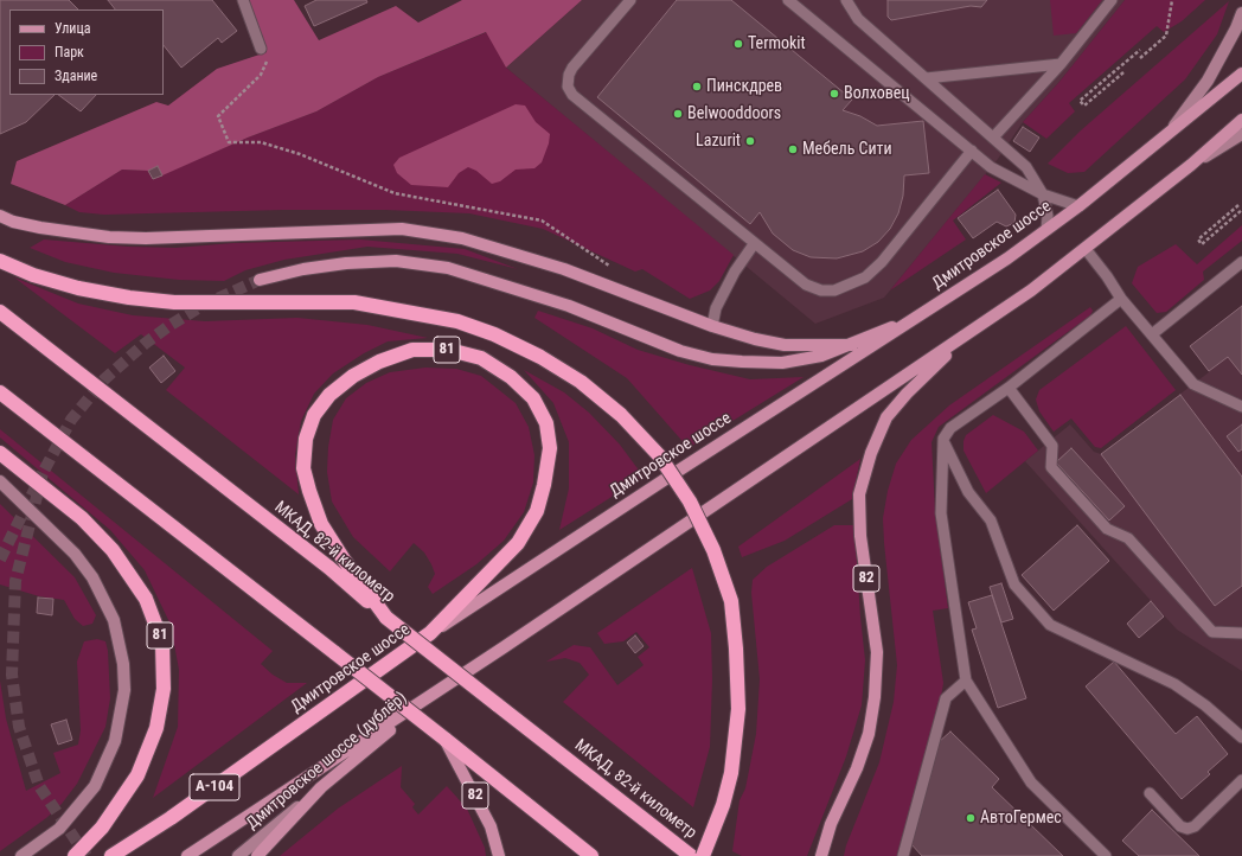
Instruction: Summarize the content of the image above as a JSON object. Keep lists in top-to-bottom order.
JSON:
{
  "streets": {
    "highway": [
      "Дмитровское шоссе",
      "81",
      "МКАД, 82-й километр",
      "А-104"
    ],
    "main road": ["82", "Дмитровское шоссе (дублёр)"]
  },
  "crossings": [
    ["Дмитровское шоссе", "81"],
    ["81", "МКАД, 82-й километр"]
  ],
  "places": [
    "Termokit",
    "Пинскдрев",
    "Волховец",
    "Belwooddoors",
    "Lazurit",
    "Мебель Сити",
    "АвтоГермес"
  ],
  "legend": ["Улица", "Парк", "Здание"]
}
